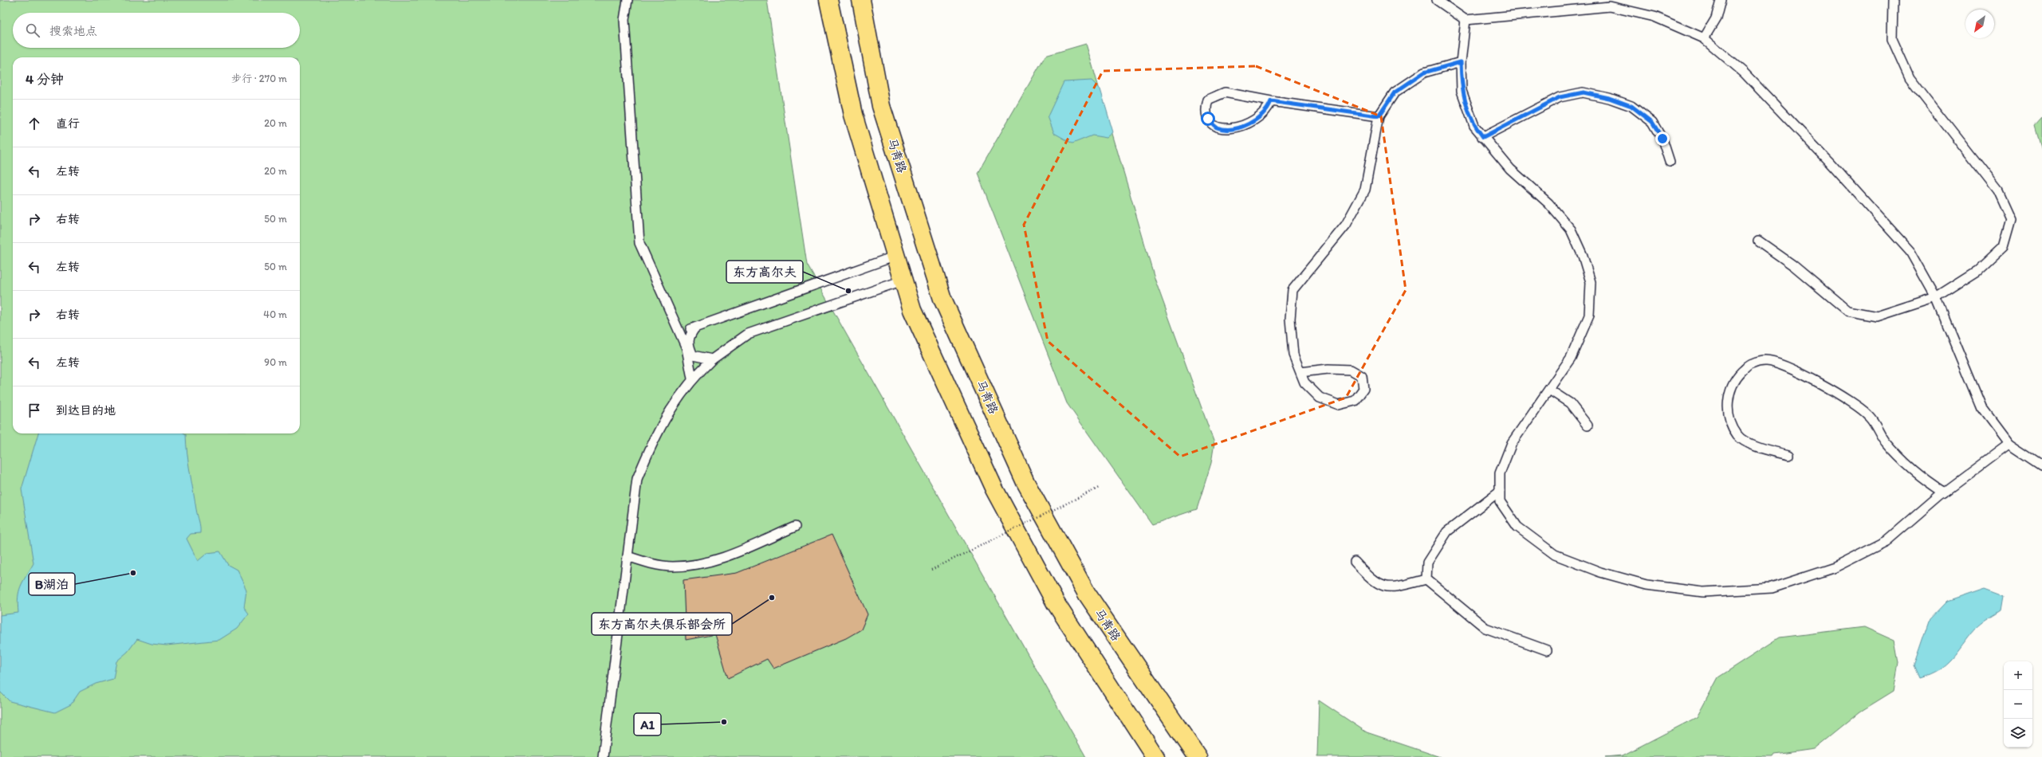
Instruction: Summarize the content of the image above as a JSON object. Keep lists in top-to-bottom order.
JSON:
{
  "streets": {
    "highway": ["马青路"]
  },
  "places": [
    "东方高尔夫",
    "B湖泊",
    "东方高尔夫俱乐部会所",
    "A1"
  ],
  "north": "bottom left",
  "page": {
    "search": "搜索地点",
    "heading": ["4 分钟", "步行 · 270 m"],
    "list": [
      ["直行", "20 m"],
      ["左转", "20 m"],
      ["右转", "50 m"],
      ["左转", "50 m"],
      ["右转", "40 m"],
      ["左转", "90 m"],
      "到达目的地"
    ],
    "map_buttons": ["+", "−"]
  }
}
